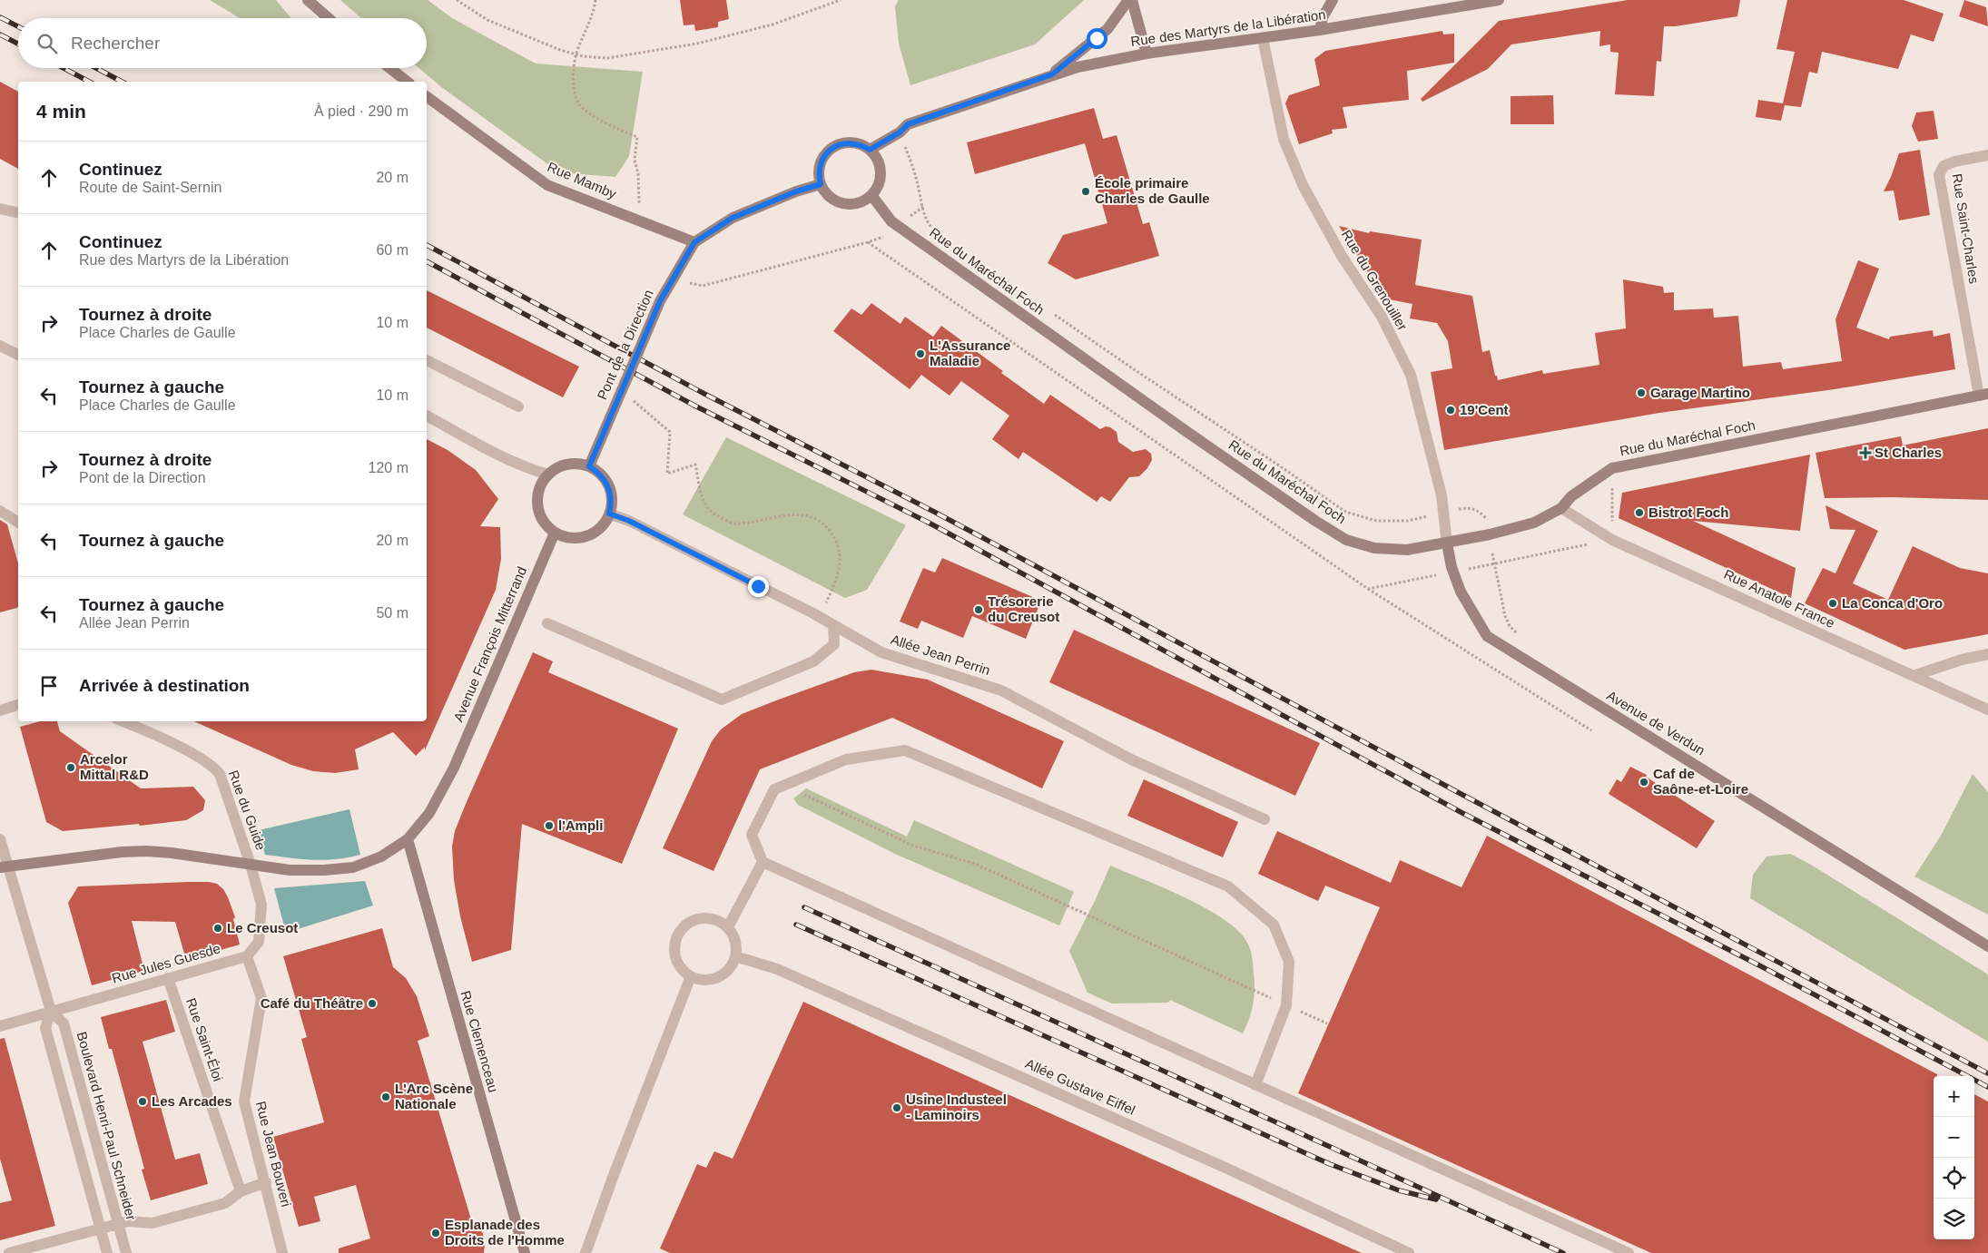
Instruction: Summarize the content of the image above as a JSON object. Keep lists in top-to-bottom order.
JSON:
{
  "streets": {
    "main road": [
      "Rue des Martyrs de la Libération",
      "Rue Mamby",
      "Rue du Maréchal Foch",
      "Pont de la Direction",
      "Avenue François Mitterrand",
      "Avenue de Verdun",
      "Rue Clemenceau"
    ],
    "street": [
      "Rue Saint-Charles",
      "Rue du Grenouiller",
      "Rue Anatole France",
      "Allée Jean Perrin",
      "Rue du Guide",
      "Rue Jules Guesde",
      "Rue Saint-Éloi",
      "Allée Gustave Eiffel",
      "Boulevard Henri-Paul Schneider",
      "Rue Jean Bouveri"
    ]
  },
  "crossings": [
    ["Rue des Martyrs de la Libération", "Rue du Maréchal Foch"],
    ["Rue des Martyrs de la Libération", "Rue du Grenouiller"],
    ["Rue des Martyrs de la Libération", "Pont de la Direction"],
    ["Rue Mamby", "Pont de la Direction"],
    ["Rue Saint-Charles", "Rue du Maréchal Foch"],
    ["Rue du Maréchal Foch", "Rue du Grenouiller"],
    ["Rue du Maréchal Foch", "Pont de la Direction"],
    ["Rue du Maréchal Foch", "Rue Anatole France"],
    ["Rue du Maréchal Foch", "Avenue de Verdun"],
    ["Rue du Grenouiller", "Avenue de Verdun"],
    ["Pont de la Direction", "Avenue François Mitterrand"],
    ["Pont de la Direction", "Allée Jean Perrin"],
    ["Avenue François Mitterrand", "Allée Jean Perrin"],
    ["Avenue François Mitterrand", "Rue du Guide"],
    ["Avenue François Mitterrand", "Rue Clemenceau"],
    ["Avenue François Mitterrand", "Boulevard Henri-Paul Schneider"],
    ["Rue Jules Guesde", "Rue Saint-Éloi"],
    ["Rue Jules Guesde", "Boulevard Henri-Paul Schneider"],
    ["Rue Jules Guesde", "Rue Jean Bouveri"]
  ],
  "places": {
    "other": [
      "École primaire Charles de Gaulle",
      "L'Assurance Maladie",
      "Garage Martino",
      "19'Cent",
      "Bistrot Foch",
      "La Conca d'Oro",
      "Trésorerie du Creusot",
      "Arcelor Mittal R&D",
      "Caf de Saône-et-Loire",
      "l'Ampli",
      "Le Creusot",
      "Café du Théâtre",
      "L'Arc Scène Nationale",
      "Les Arcades",
      "Usine Industeel - Laminoirs",
      "Esplanade des Droits de l'Homme"
    ],
    "health": ["St Charles"]
  },
  "page": {
    "search": "Rechercher",
    "heading": ["4 min", "À pied · 290 m"],
    "list": [
      ["Continuez", "Route de Saint-Sernin", "20 m"],
      ["Continuez", "Rue des Martyrs de la Libération", "60 m"],
      ["Tournez à droite", "Place Charles de Gaulle", "10 m"],
      ["Tournez à gauche", "Place Charles de Gaulle", "10 m"],
      ["Tournez à droite", "Pont de la Direction", "120 m"],
      ["Tournez à gauche", "20 m"],
      ["Tournez à gauche", "Allée Jean Perrin", "50 m"],
      "Arrivée à destination"
    ],
    "map_buttons": ["+", "−"]
  }
}
